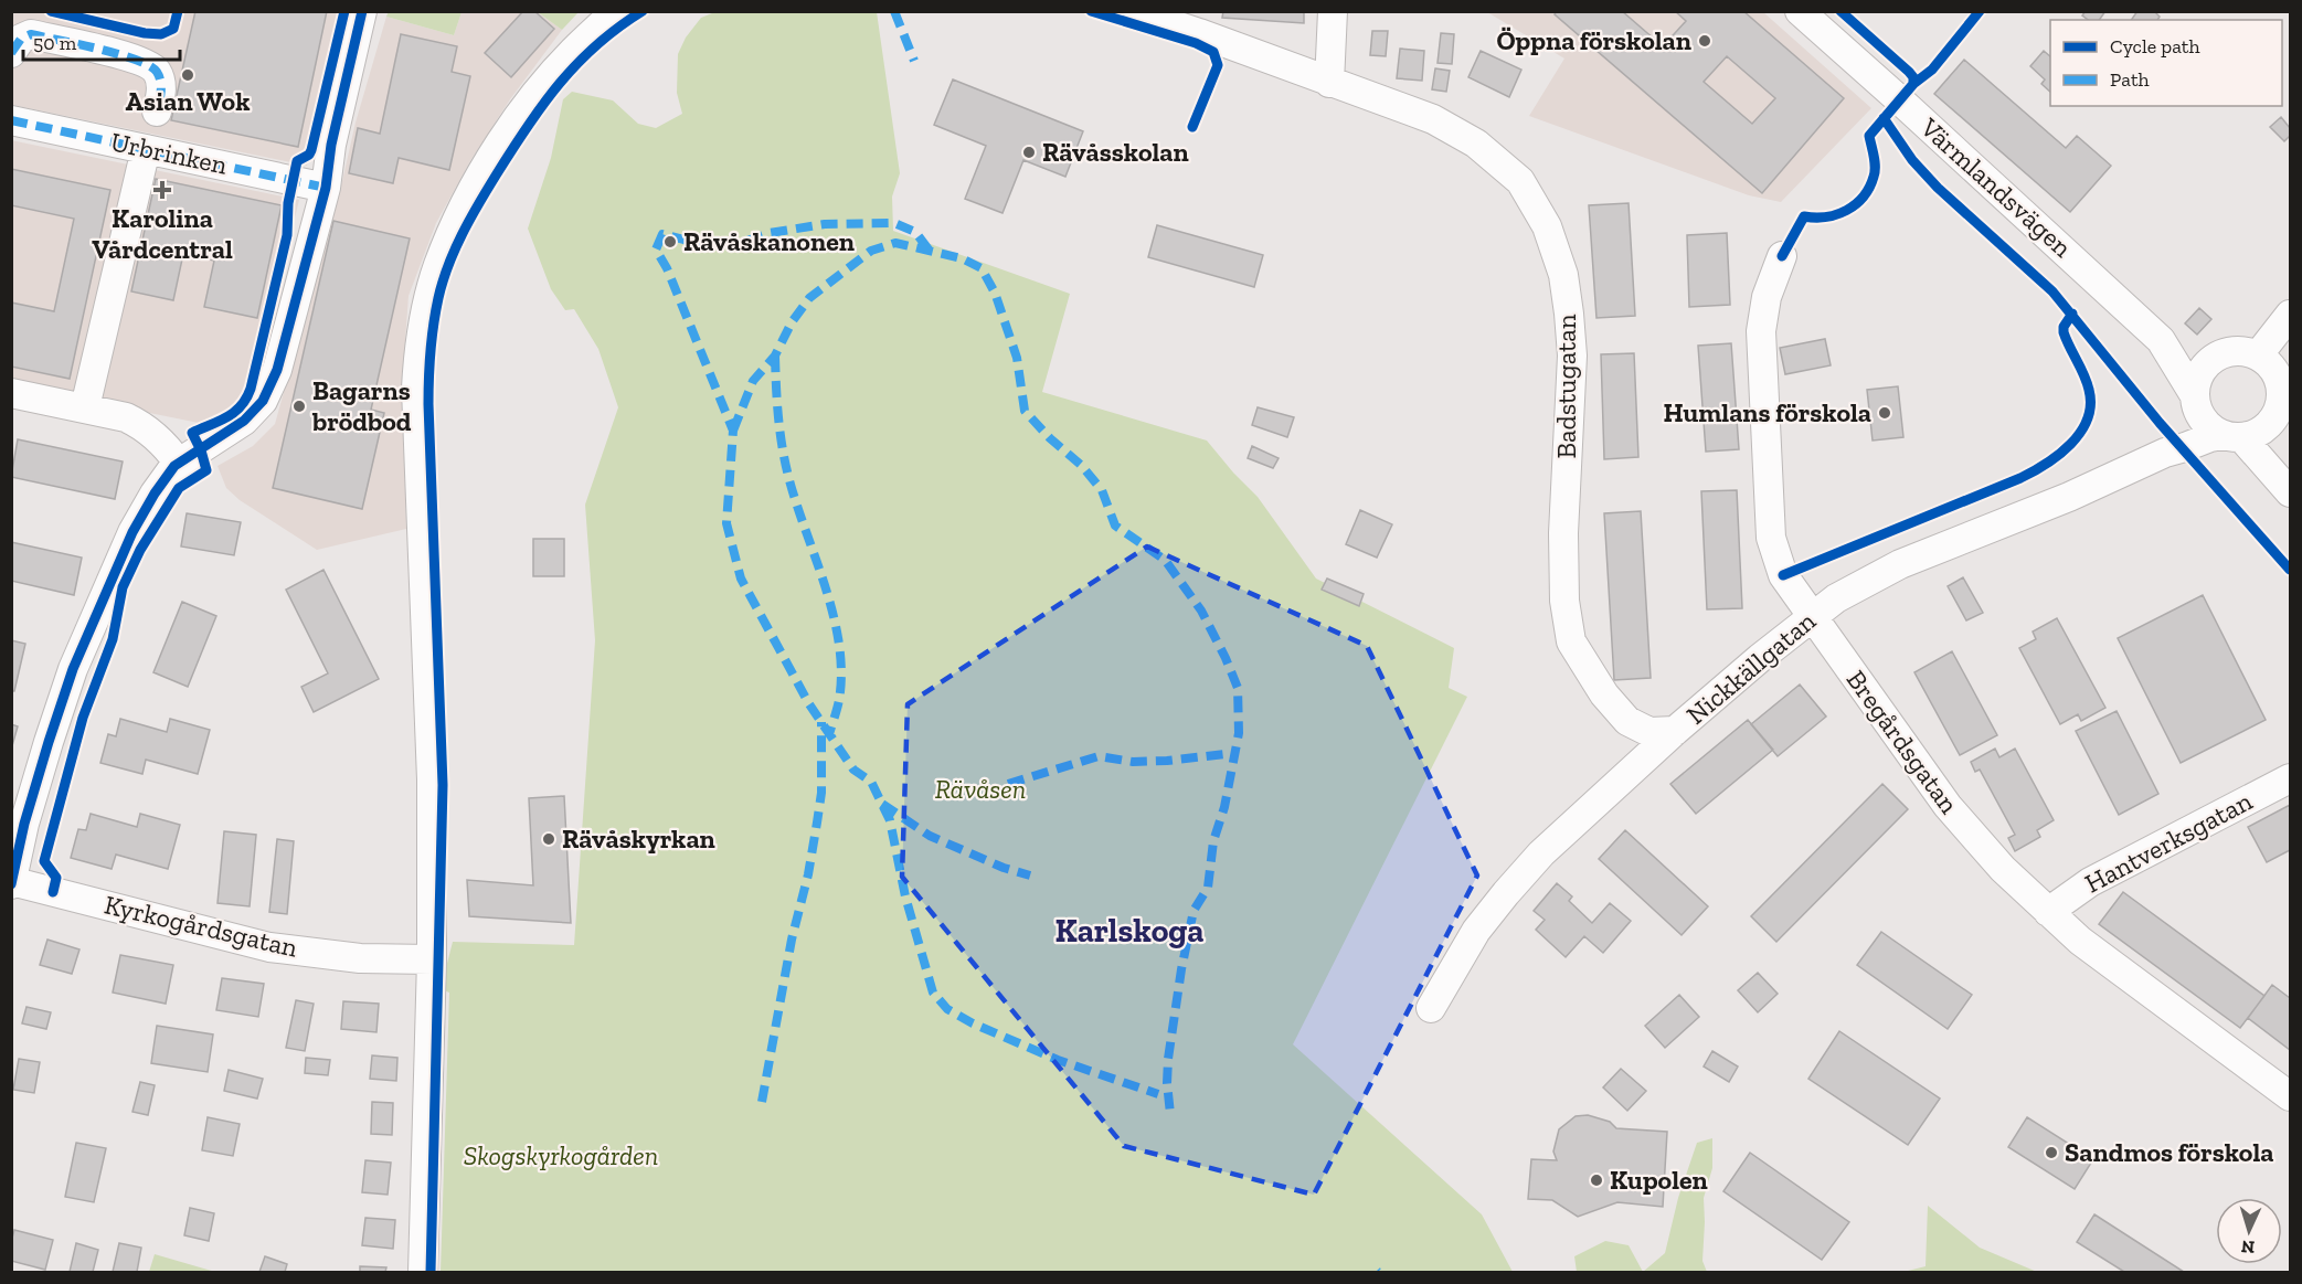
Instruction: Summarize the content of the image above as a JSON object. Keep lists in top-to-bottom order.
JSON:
{
  "streets": {
    "street": [
      "Urbrinken",
      "Värmlandsvägen",
      "Badstugatan",
      "Nickkällgatan",
      "Bregårdsgatan",
      "Hantverksgatan",
      "Kyrkogårdsgatan"
    ]
  },
  "crossings": [
    ["Värmlandsvägen", "Nickkällgatan"],
    ["Badstugatan", "Nickkällgatan"],
    ["Nickkällgatan", "Bregårdsgatan"],
    ["Bregårdsgatan", "Hantverksgatan"]
  ],
  "districts": ["Karlskoga"],
  "parks": ["Rävåsen", "Skogskyrkogården"],
  "places": {
    "other": [
      "Öppna förskolan",
      "Asian Wok",
      "Rävåsskolan",
      "Rävåskanonen",
      "Bagarns brödbod",
      "Humlans förskola",
      "Rävåskyrkan",
      "Sandmos förskola",
      "Kupolen"
    ],
    "health": ["Karolina Vårdcentral"]
  },
  "legend": ["Cycle path", "Path"],
  "scale_bar": "50 m",
  "north": "bottom"
}
